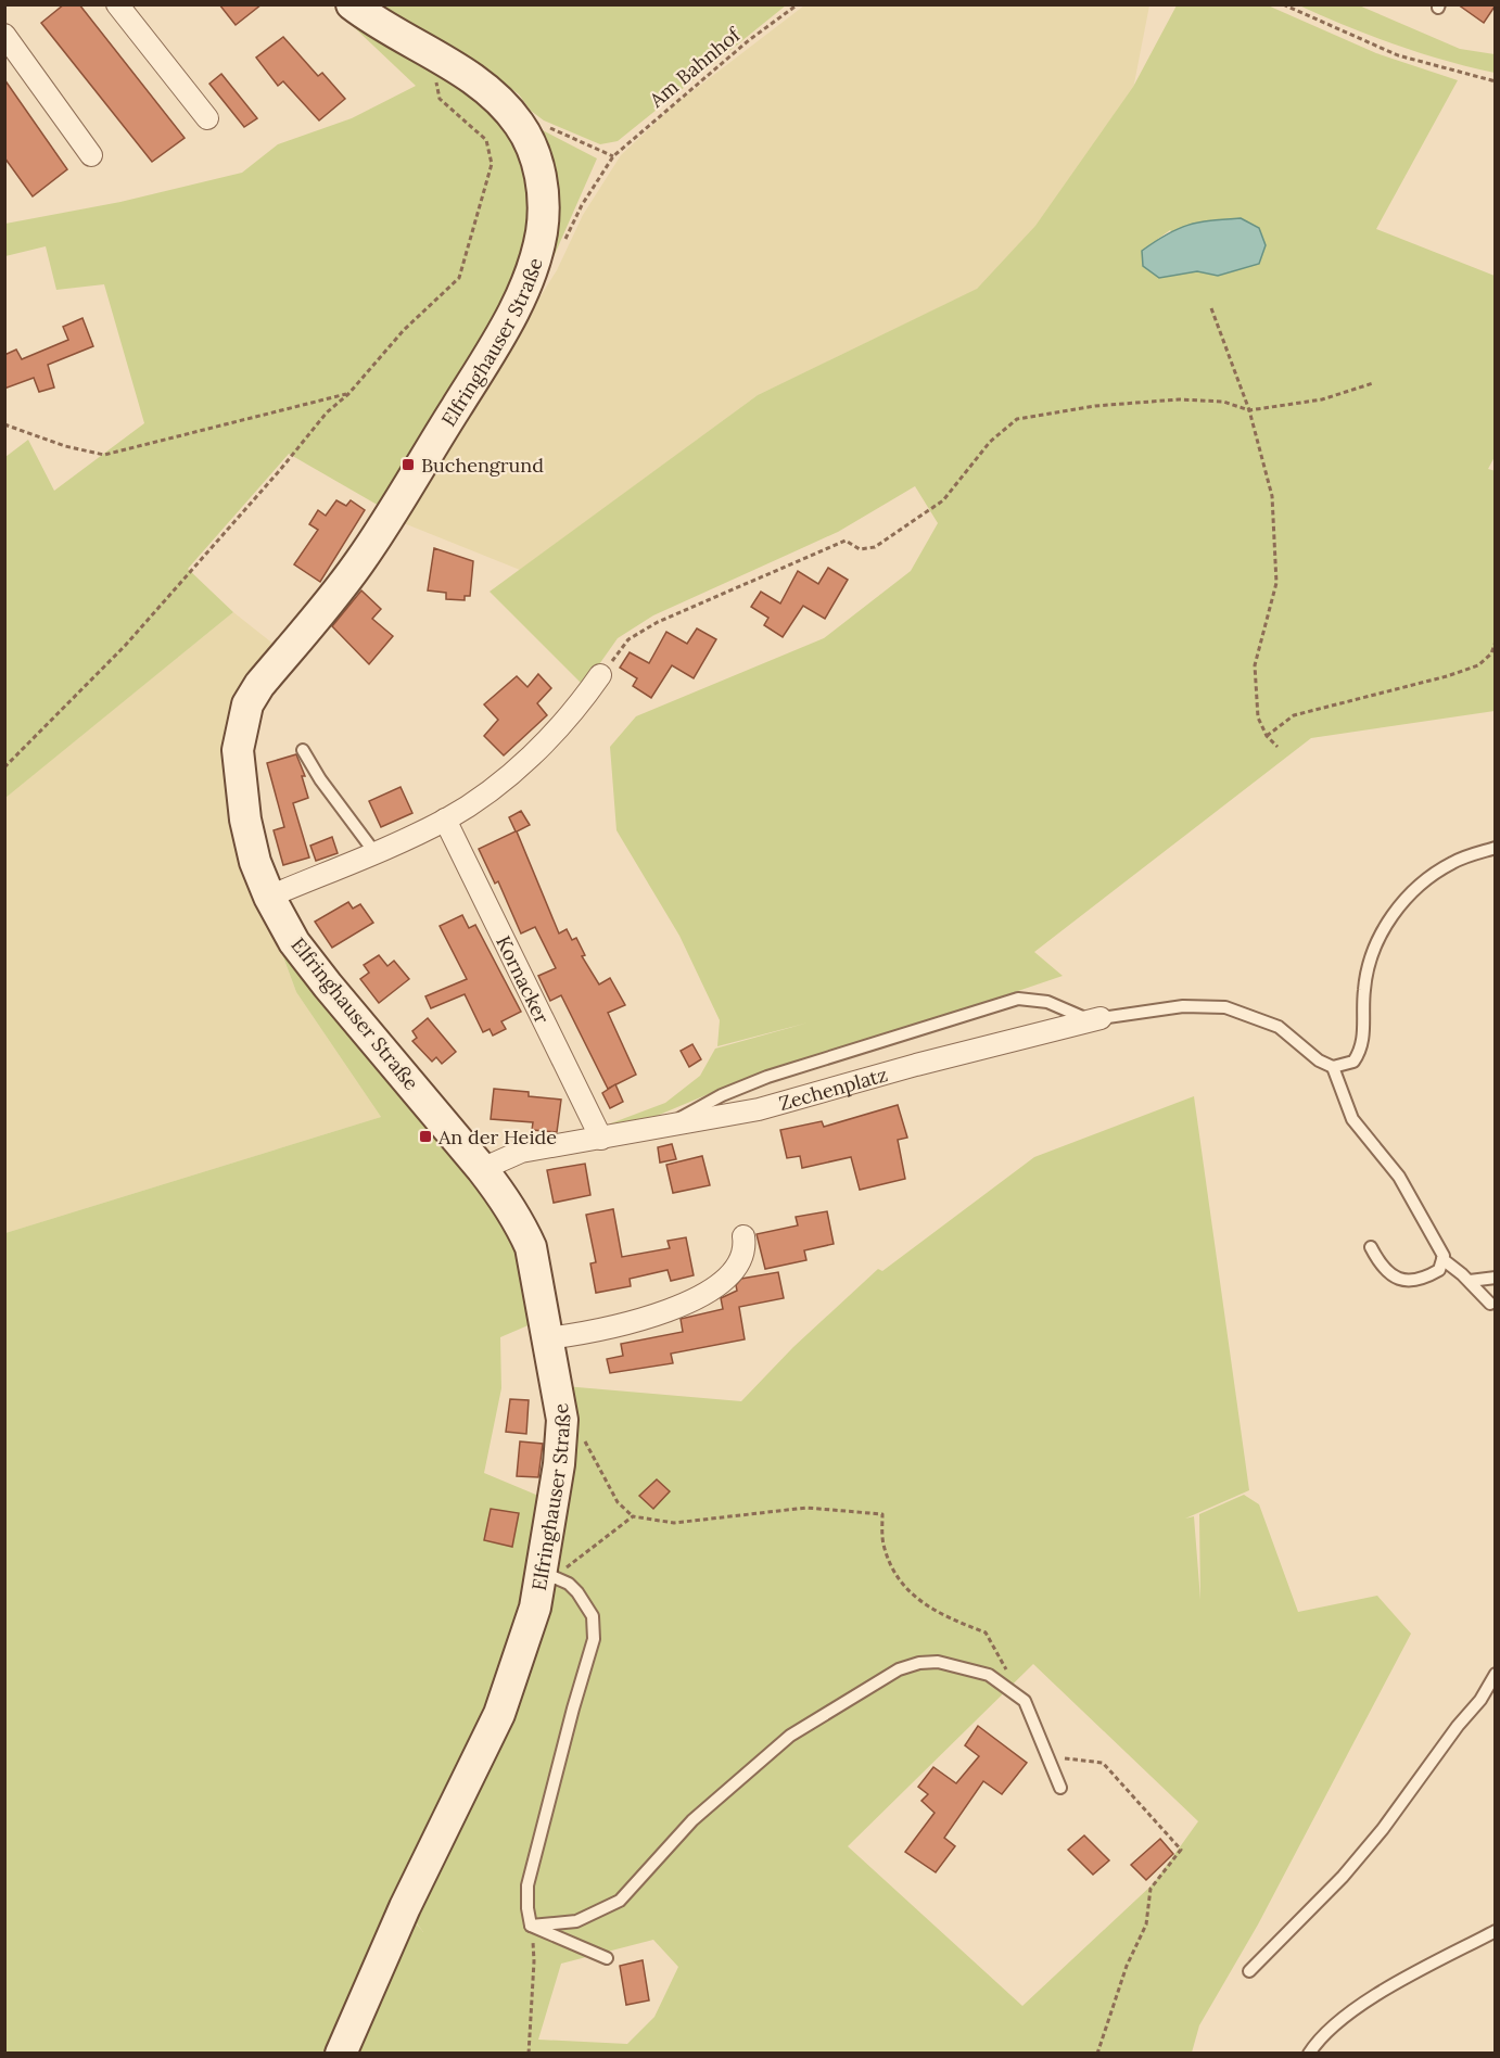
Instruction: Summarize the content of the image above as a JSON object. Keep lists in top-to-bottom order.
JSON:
{
  "streets": {
    "main road": ["Elfringhauser Straße"],
    "street": ["Kornacker", "Zechenplatz"],
    "path": ["Am Bahnhof"]
  },
  "crossings": [
    ["Elfringhauser Straße", "Zechenplatz"],
    ["Kornacker", "Zechenplatz"]
  ],
  "places": {
    "transit": ["Buchengrund", "An der Heide"]
  }
}
